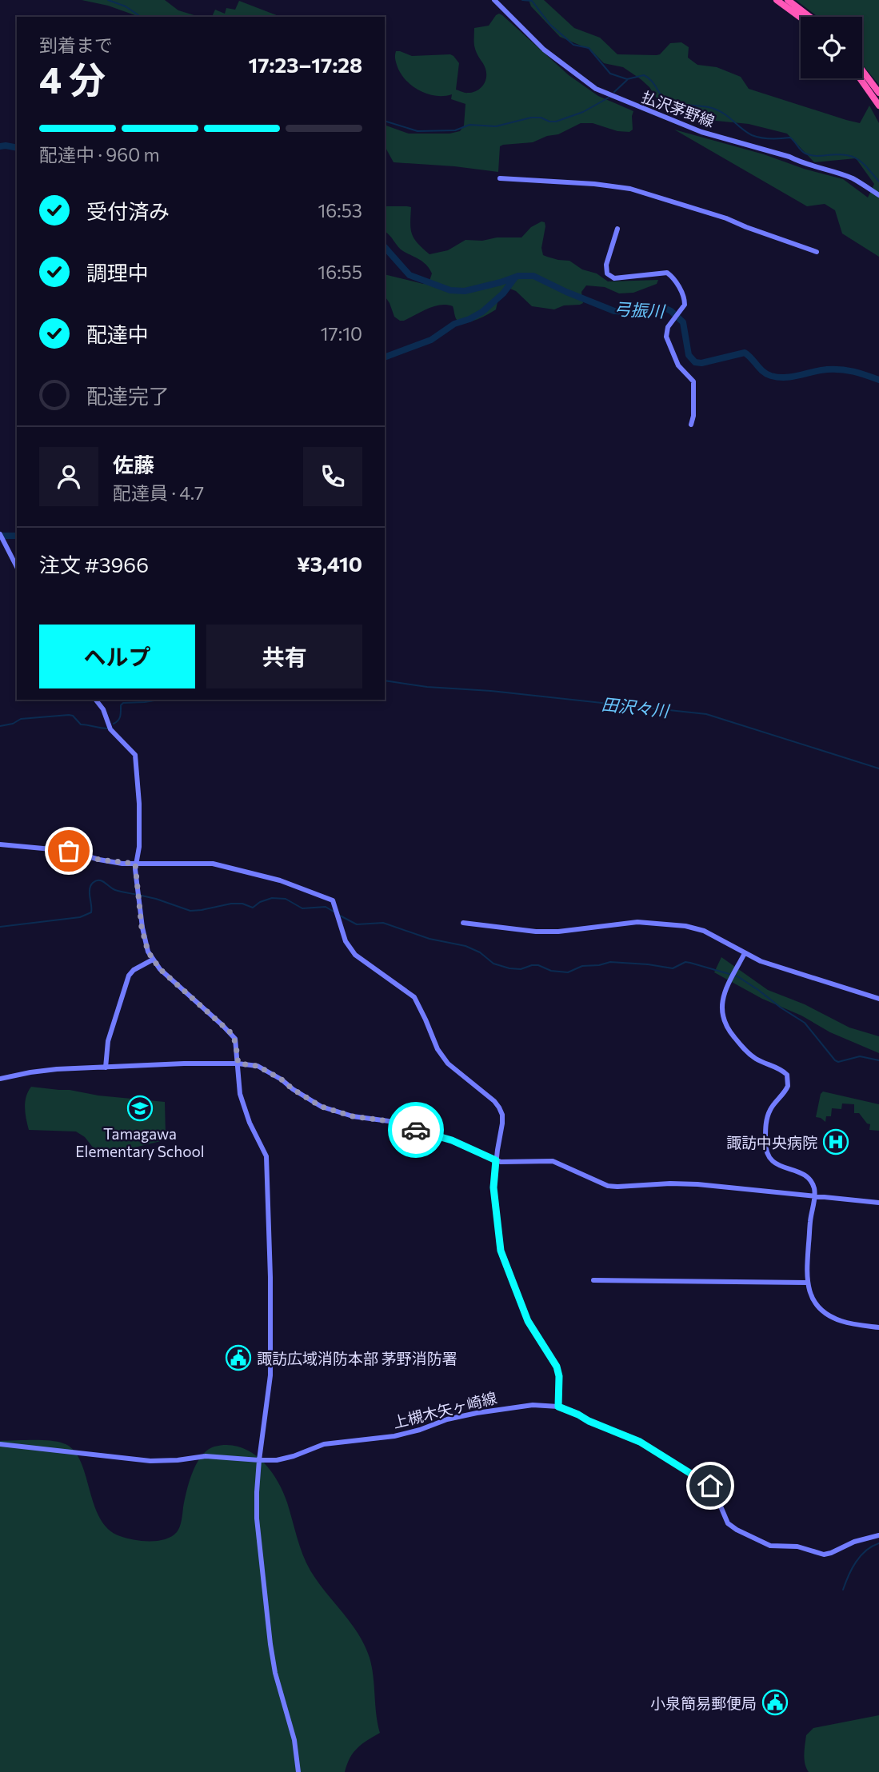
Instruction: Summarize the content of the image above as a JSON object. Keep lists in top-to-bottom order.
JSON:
{
  "streets": {
    "street": ["払沢茅野線", "上槻木矢ヶ崎線"]
  },
  "water": ["弓振川", "田沢々川"],
  "places": {
    "school or university": ["Tamagawa Elementary School"],
    "hospital": ["諏訪中央病院"],
    "public building": ["諏訪広域消防本部 茅野消防署", "小泉簡易郵便局"]
  },
  "page": {
    "heading": ["4 分", "到着まで", "17:23–17:28"],
    "panel": [
      "佐藤",
      "配達員 · 4.7",
      "注文 #3966",
      "¥3,410"
    ],
    "bar": "配達中 · 960 m",
    "list": [
      ["受付済み", "16:53"],
      ["調理中", "16:55"],
      ["配達中", "17:10"],
      "配達完了"
    ],
    "buttons": ["ヘルプ", "共有"]
  }
}
